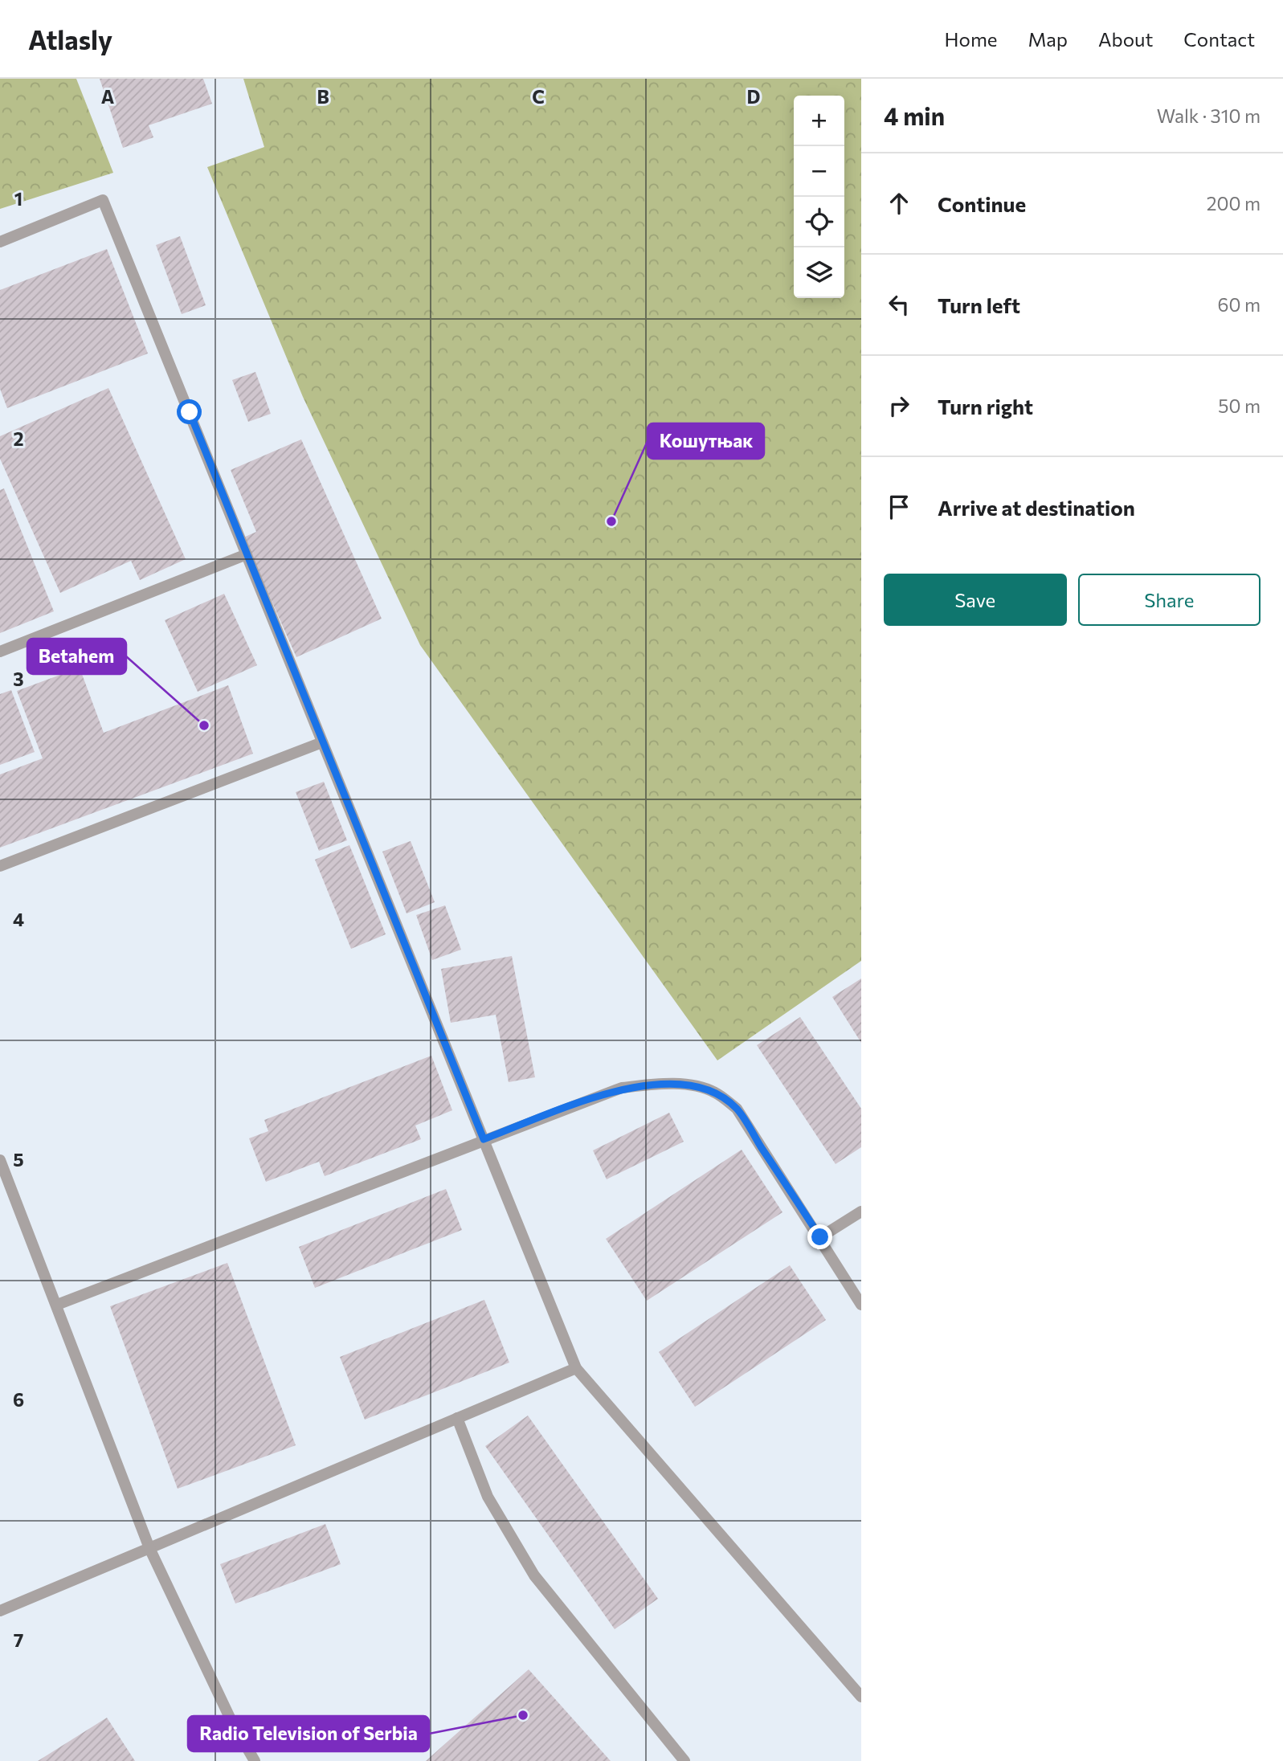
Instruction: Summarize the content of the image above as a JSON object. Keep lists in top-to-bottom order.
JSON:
{
  "places": ["Кошутњак", "Betahem", "Radio Television of Serbia"],
  "page": {
    "header": "Atlasly",
    "nav": [
      "Home",
      "Map",
      "About",
      "Contact"
    ],
    "heading": ["4 min", "Walk · 310 m"],
    "map_buttons": ["+", "−"],
    "list": [
      ["Continue", "200 m"],
      ["Turn left", "60 m"],
      ["Turn right", "50 m"],
      "Arrive at destination"
    ],
    "buttons": ["Save", "Share"]
  },
  "grid": {
    "columns": [
      "A",
      "B",
      "C",
      "D"
    ],
    "rows": [
      "1",
      "2",
      "3",
      "4",
      "5",
      "6",
      "7"
    ]
  }
}
